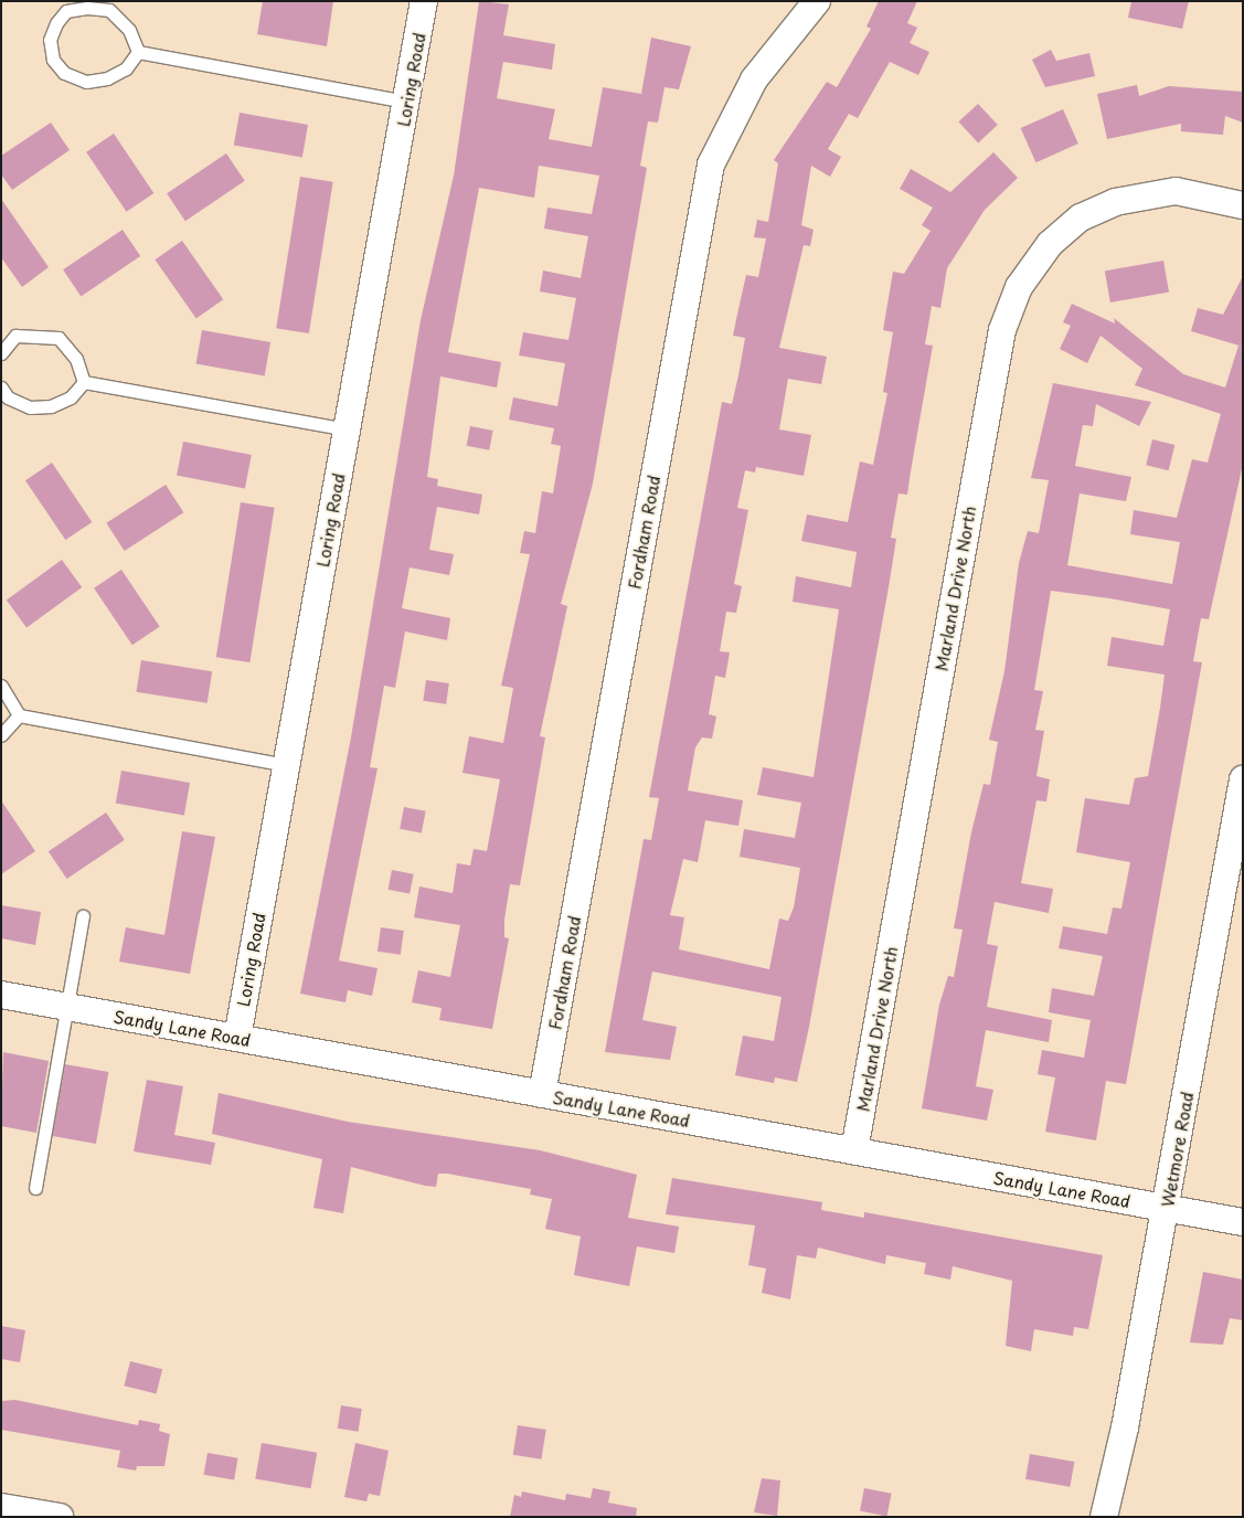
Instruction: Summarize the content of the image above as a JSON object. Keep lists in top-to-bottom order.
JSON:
{
  "streets": {
    "street": [
      "Loring Road",
      "Fordham Road",
      "Marland Drive North",
      "Sandy Lane Road",
      "Wetmore Road"
    ]
  },
  "crossings": [
    ["Loring Road", "Sandy Lane Road"],
    ["Fordham Road", "Sandy Lane Road"],
    ["Marland Drive North", "Sandy Lane Road"],
    ["Sandy Lane Road", "Wetmore Road"]
  ]
}
